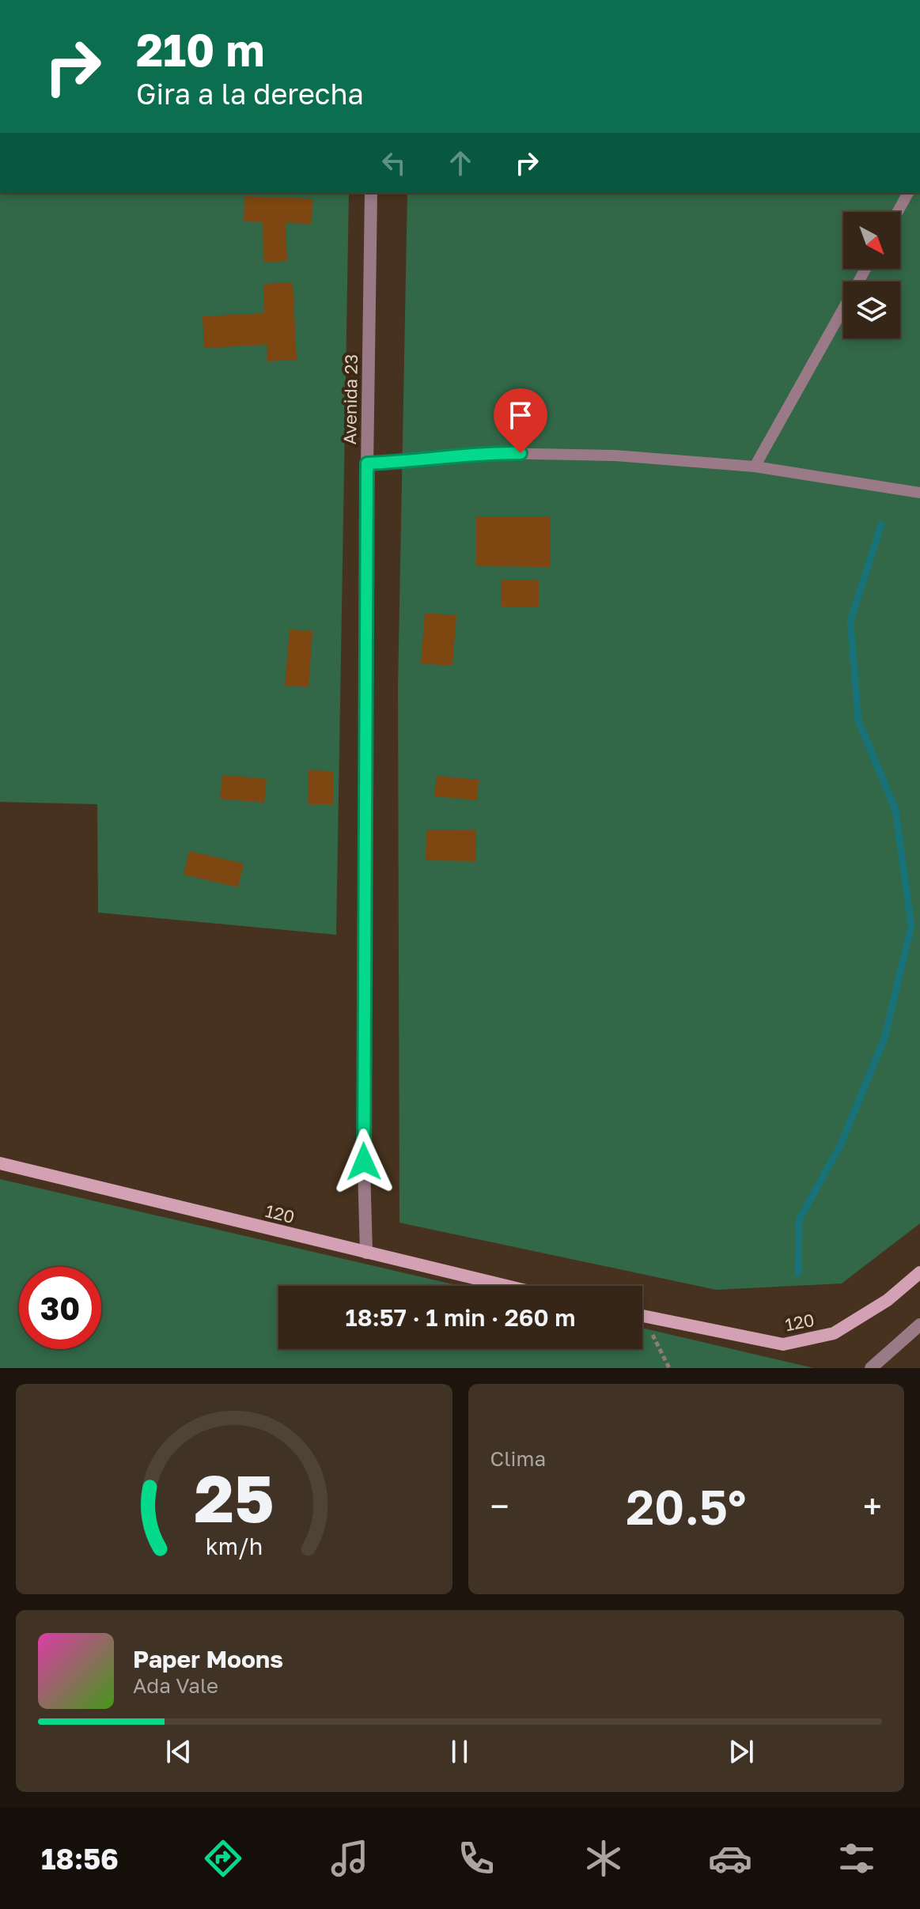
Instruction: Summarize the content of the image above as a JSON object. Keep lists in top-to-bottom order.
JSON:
{
  "streets": {
    "main road": ["120"],
    "street": ["Avenida 23"]
  },
  "crossings": [
    ["Avenida 23", "120"]
  ],
  "north": "bottom right",
  "page": {
    "turn": ["210 m", "Gira a la derecha"],
    "limit": "30",
    "trip": "18:57 · 1 min · 260 m",
    "tile": "Clima",
    "heat": ["−", "20.5°", "+"],
    "song": ["Paper Moons", "Ada Vale"],
    "tabs": "18:56",
    "gauge": ["25", "km/h"]
  }
}
